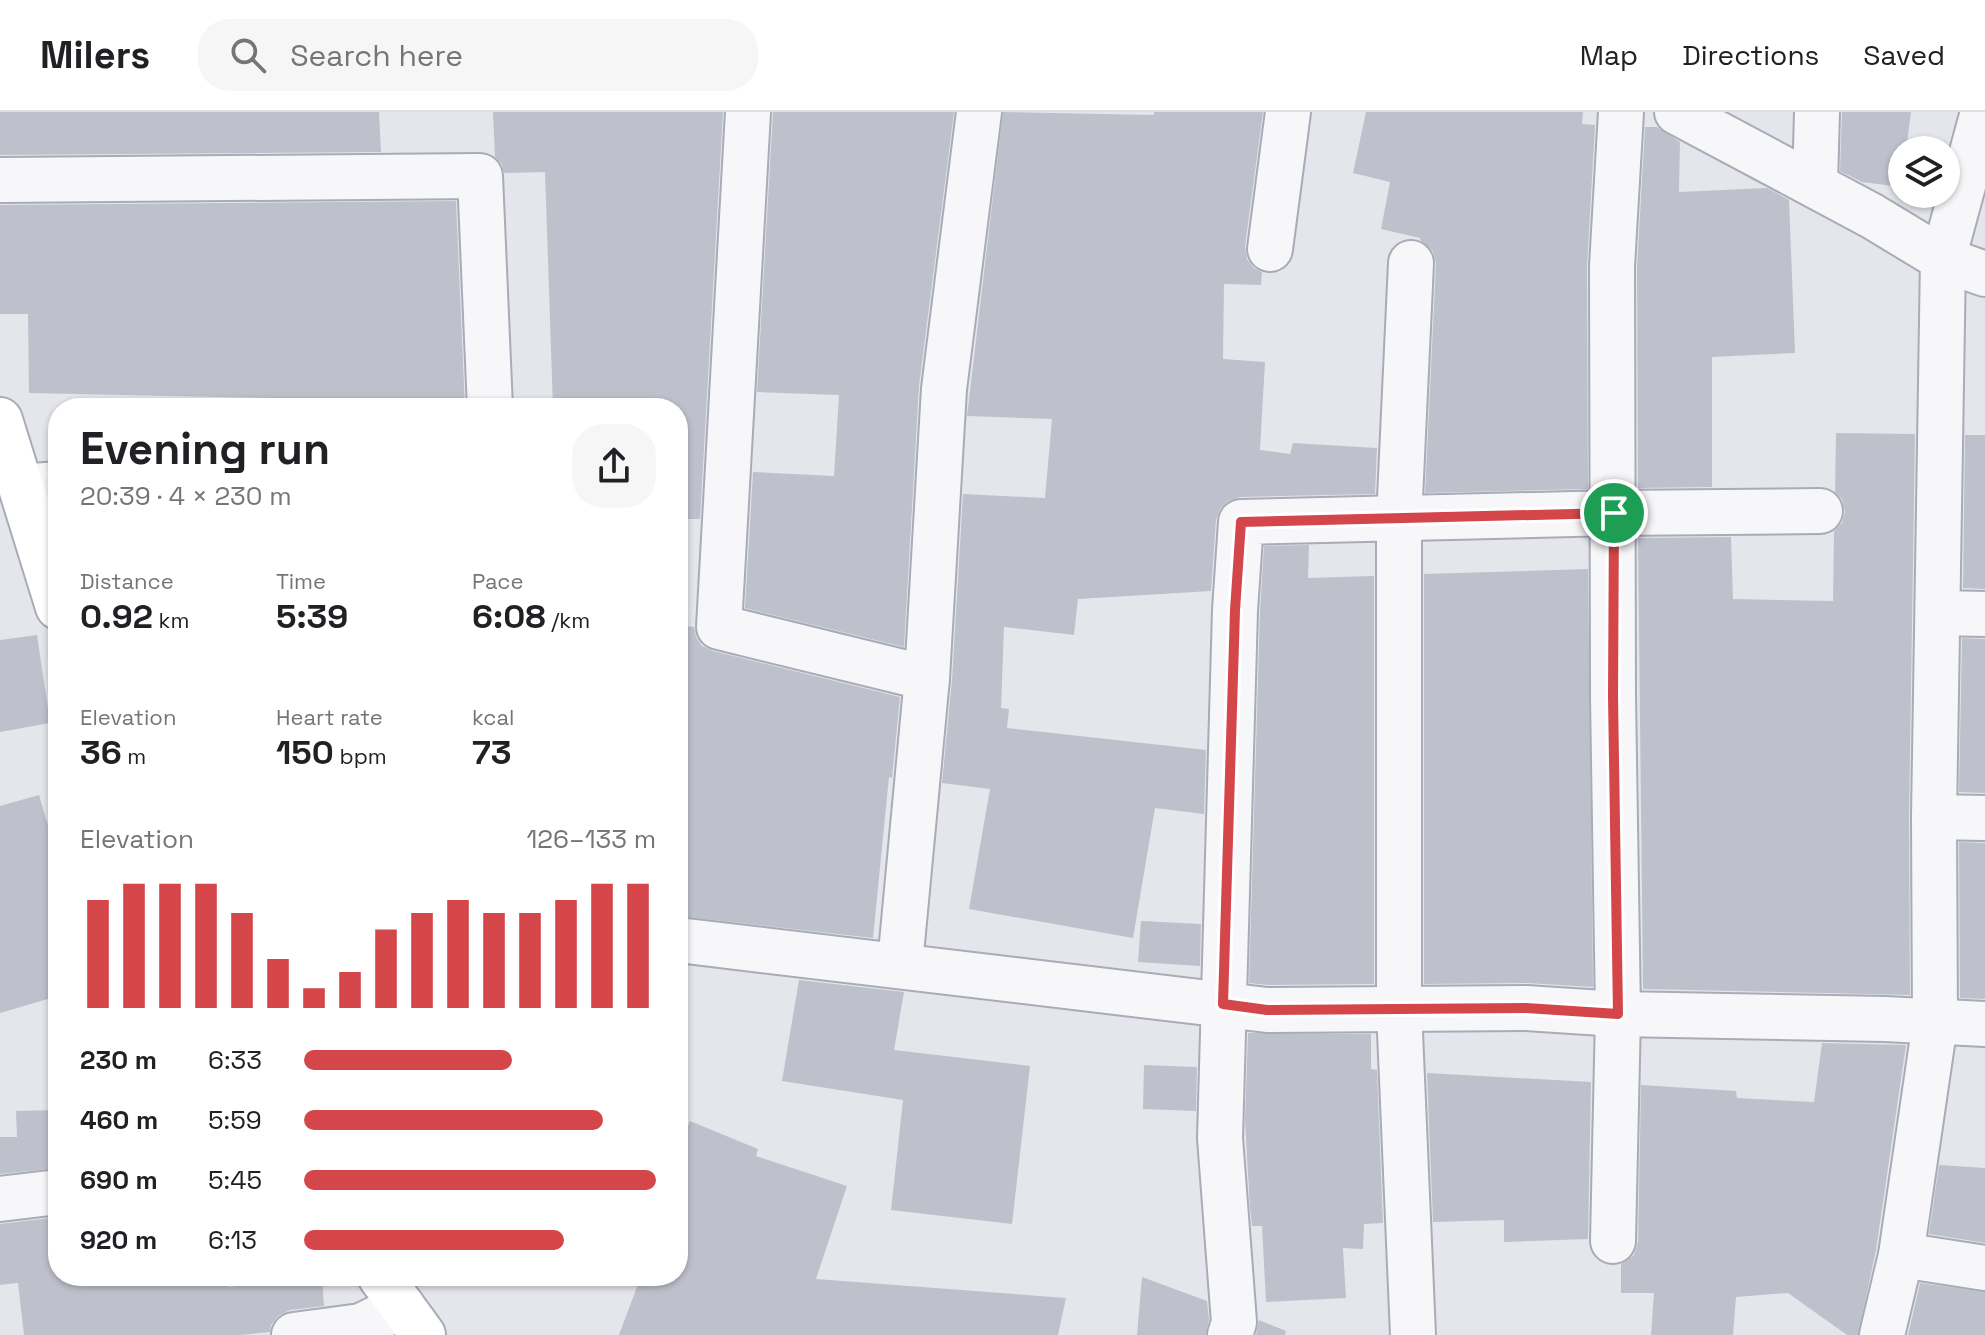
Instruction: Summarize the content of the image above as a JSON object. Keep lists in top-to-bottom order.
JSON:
{
  "page": {
    "header": "Milers",
    "search": "Search here",
    "nav": ["Map", "Directions", "Saved"],
    "heading": ["Evening run", "20:39 · 4 × 230 m"],
    "stats": [
      ["Distance", "0.92 km"],
      ["Time", "5:39"],
      ["Pace", "6:08 /km"],
      ["Elevation", "36 m"],
      ["Heart rate", "150 bpm"],
      ["kcal", "73"]
    ],
    "chart": ["Elevation", "126–133 m"],
    "list": [
      {
        "name": "230 m",
        "note": "6:33"
      },
      {
        "name": "460 m",
        "note": "5:59"
      },
      {
        "name": "690 m",
        "note": "5:45"
      },
      {
        "name": "920 m",
        "note": "6:13"
      }
    ]
  }
}
